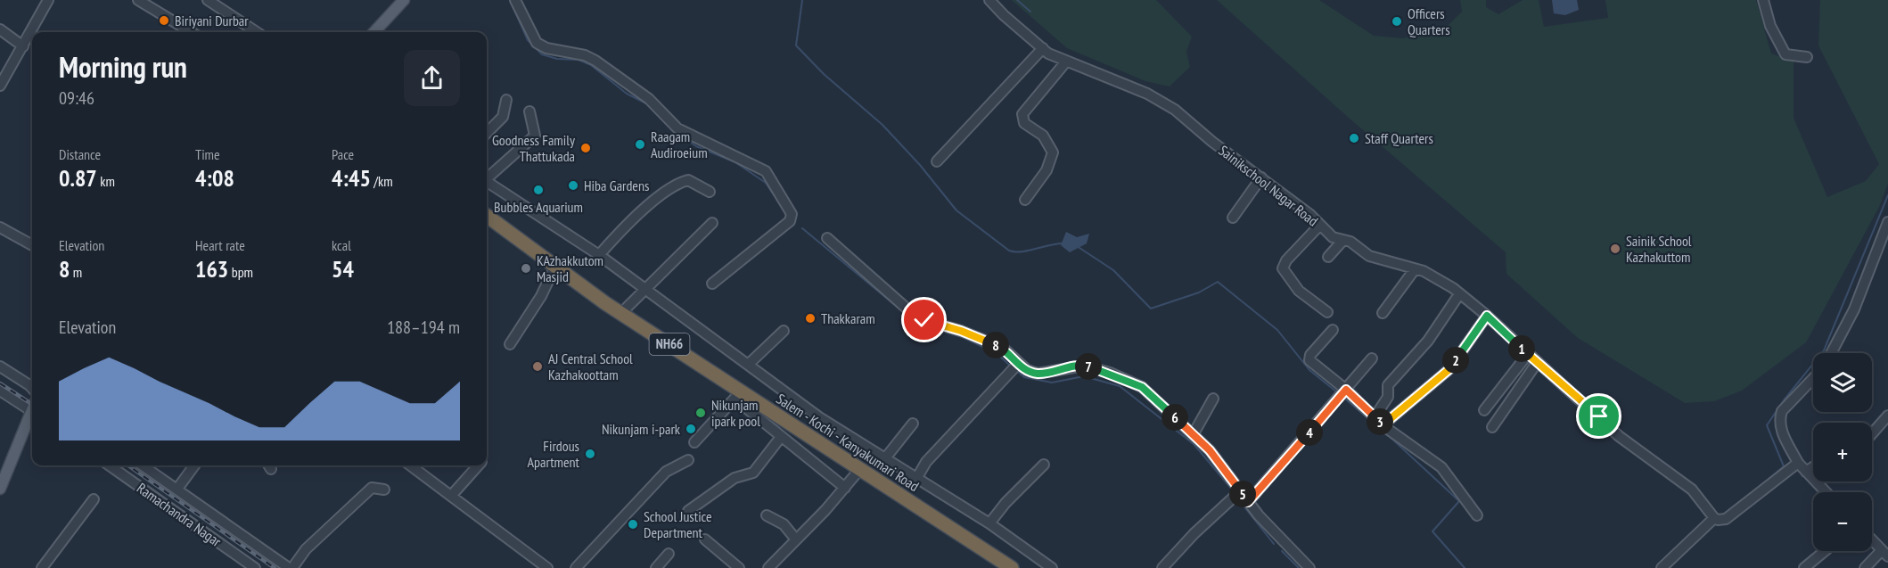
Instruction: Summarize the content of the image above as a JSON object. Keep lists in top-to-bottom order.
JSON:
{
  "streets": {
    "highway": ["NH66", "Salem - Kochi - Kanyakumari Road"],
    "street": ["Sainikschool Nagar Road", "Ramachandra Nagar"]
  },
  "places": [
    "Biriyani Durbar",
    "Officers Quarters",
    "Staff Quarters",
    "Raagam Audiroeium",
    "Goodness Family Thattukada",
    "Hiba Gardens",
    "Bubbles Aquarium",
    "Sainik School Kazhakuttom",
    "KAzhakkutom Masjid",
    "Thakkaram",
    "AJ Central School Kazhakoottam",
    "Nikunjam ipark pool",
    "Nikunjam i-park",
    "Firdous Apartment",
    "School Justice Department"
  ],
  "page": {
    "heading": ["Morning run", "09:46"],
    "stats": [
      ["Distance", "0.87 km"],
      ["Time", "4:08"],
      ["Pace", "4:45 /km"],
      ["Elevation", "8 m"],
      ["Heart rate", "163 bpm"],
      ["kcal", "54"]
    ],
    "chart": ["Elevation", "188–194 m"],
    "pins": [
      "8",
      "1",
      "2",
      "7",
      "6",
      "3",
      "4",
      "5"
    ],
    "map_buttons": ["+", "−"]
  }
}
